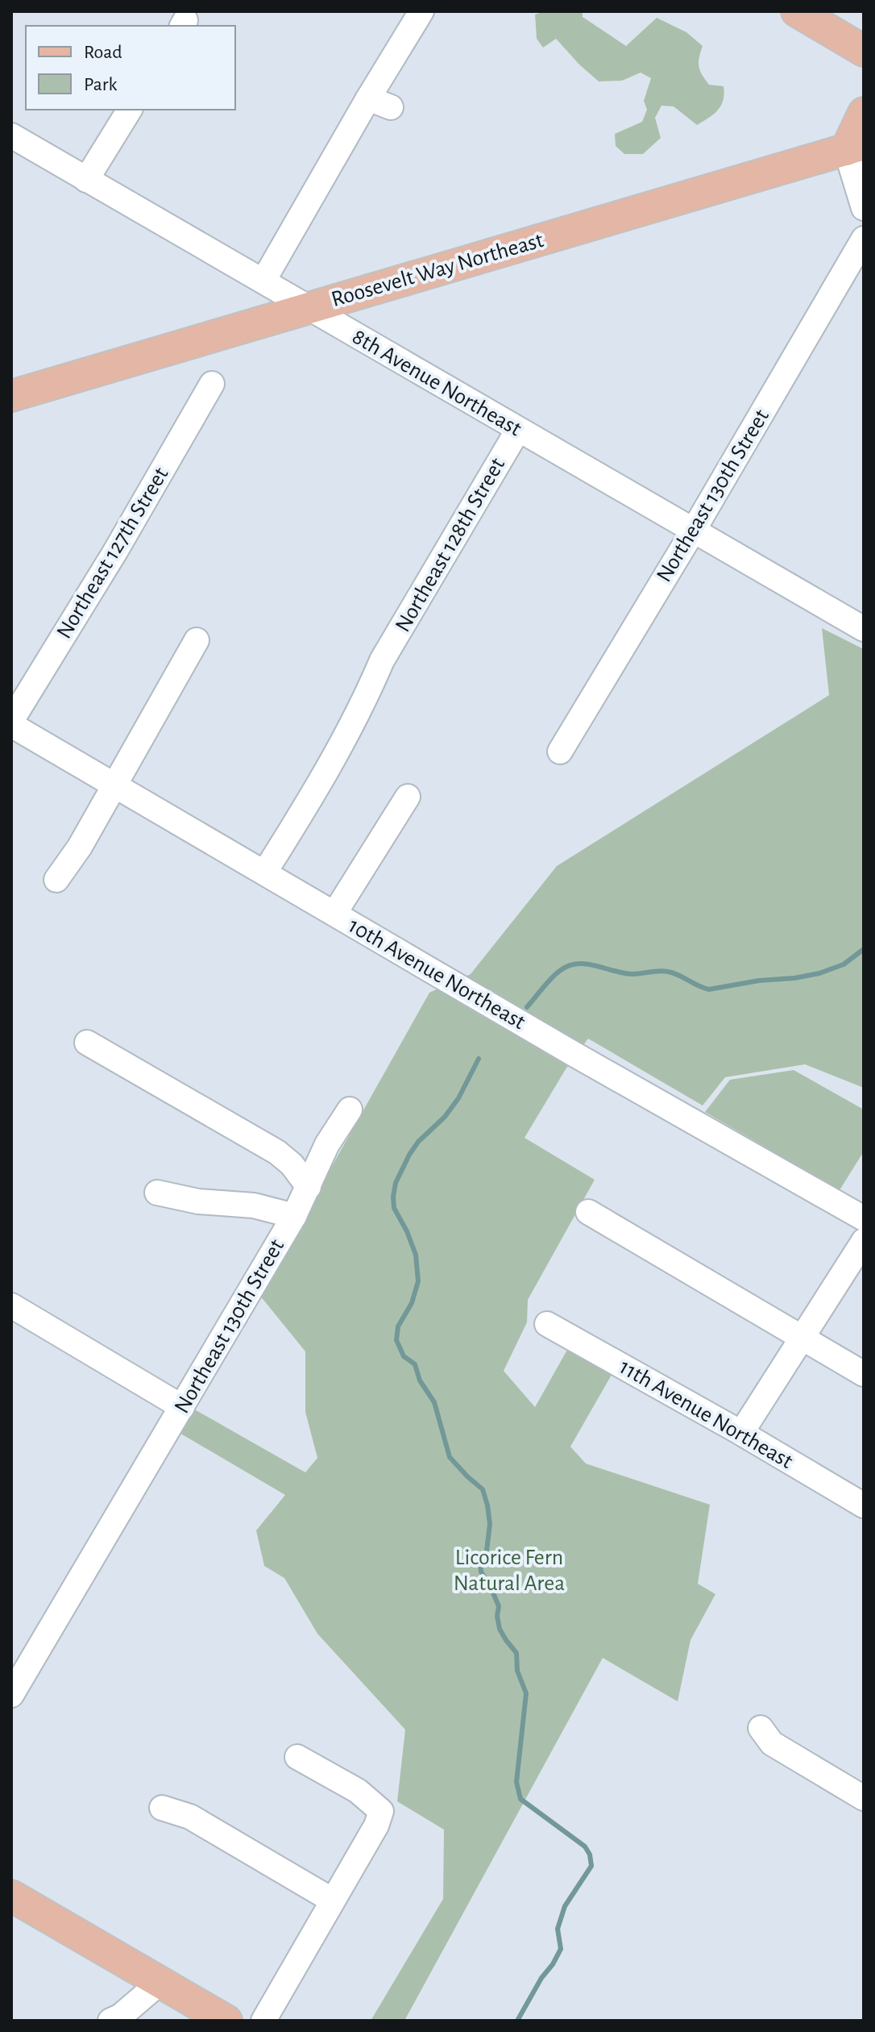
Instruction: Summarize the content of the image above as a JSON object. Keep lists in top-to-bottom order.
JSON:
{
  "streets": {
    "main road": ["Roosevelt Way Northeast"],
    "street": [
      "8th Avenue Northeast",
      "Northeast 130th Street",
      "Northeast 128th Street",
      "Northeast 127th Street",
      "10th Avenue Northeast",
      "11th Avenue Northeast"
    ]
  },
  "crossings": [
    ["Roosevelt Way Northeast", "8th Avenue Northeast"],
    ["8th Avenue Northeast", "Northeast 130th Street"],
    ["8th Avenue Northeast", "Northeast 128th Street"],
    ["Northeast 128th Street", "10th Avenue Northeast"],
    ["Northeast 127th Street", "10th Avenue Northeast"]
  ],
  "parks": ["Licorice Fern Natural Area"],
  "legend": ["Road", "Park"]
}
